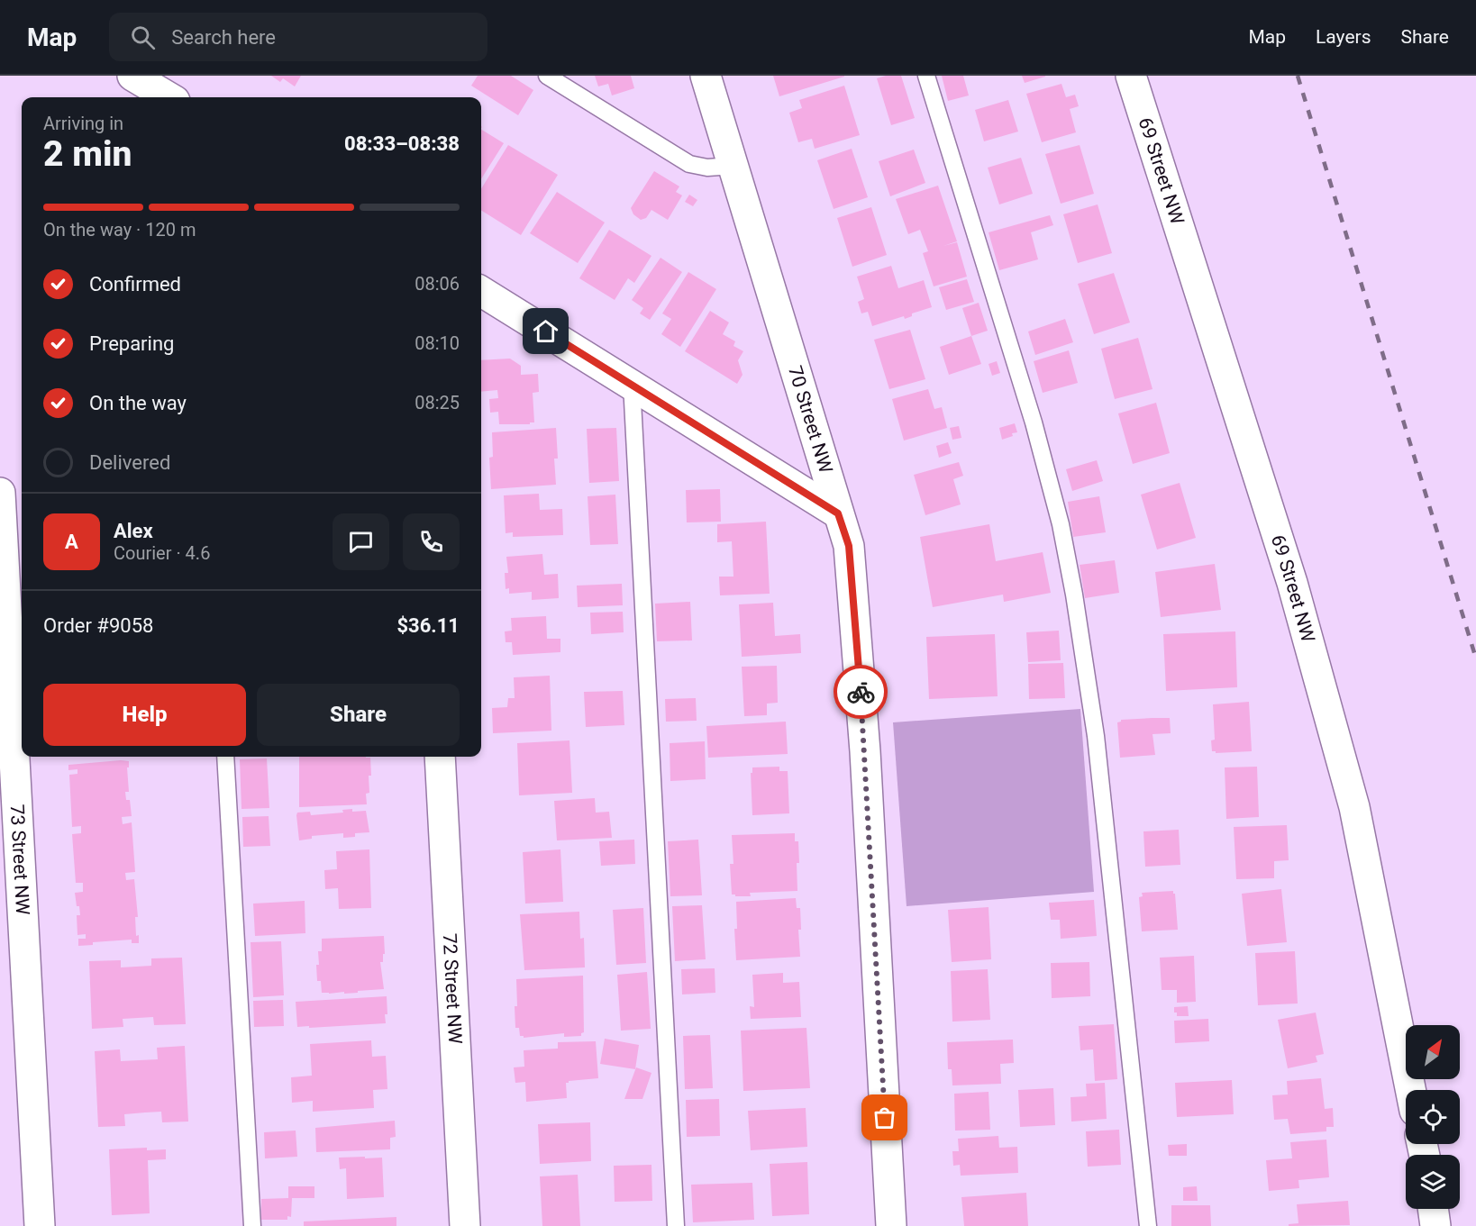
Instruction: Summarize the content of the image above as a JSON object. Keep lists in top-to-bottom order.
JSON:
{
  "streets": {
    "street": [
      "69 Street NW",
      "70 Street NW",
      "73 Street NW",
      "72 Street NW"
    ]
  },
  "north": "top right",
  "page": {
    "header": "Map",
    "search": "Search here",
    "nav": ["Map", "Layers", "Share"],
    "heading": ["2 min", "Arriving in", "08:33–08:38"],
    "panel": [
      "Alex",
      "Courier · 4.6",
      "Order #9058",
      "$36.11"
    ],
    "bar": "On the way · 120 m",
    "list": [
      ["Confirmed", "08:06"],
      ["Preparing", "08:10"],
      ["On the way", "08:25"],
      "Delivered"
    ],
    "round": "A",
    "buttons": ["Help", "Share"]
  }
}
